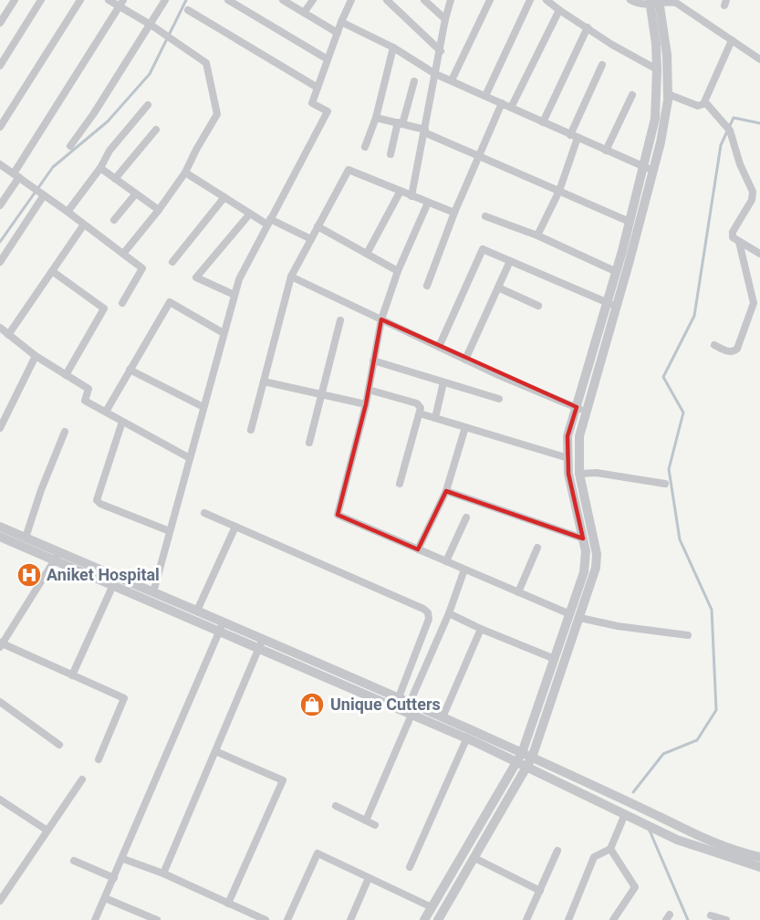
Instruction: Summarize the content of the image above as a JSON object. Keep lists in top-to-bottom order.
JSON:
{
  "places": {
    "hospital": ["Aniket Hospital"],
    "shop": ["Unique Cutters"]
  }
}
